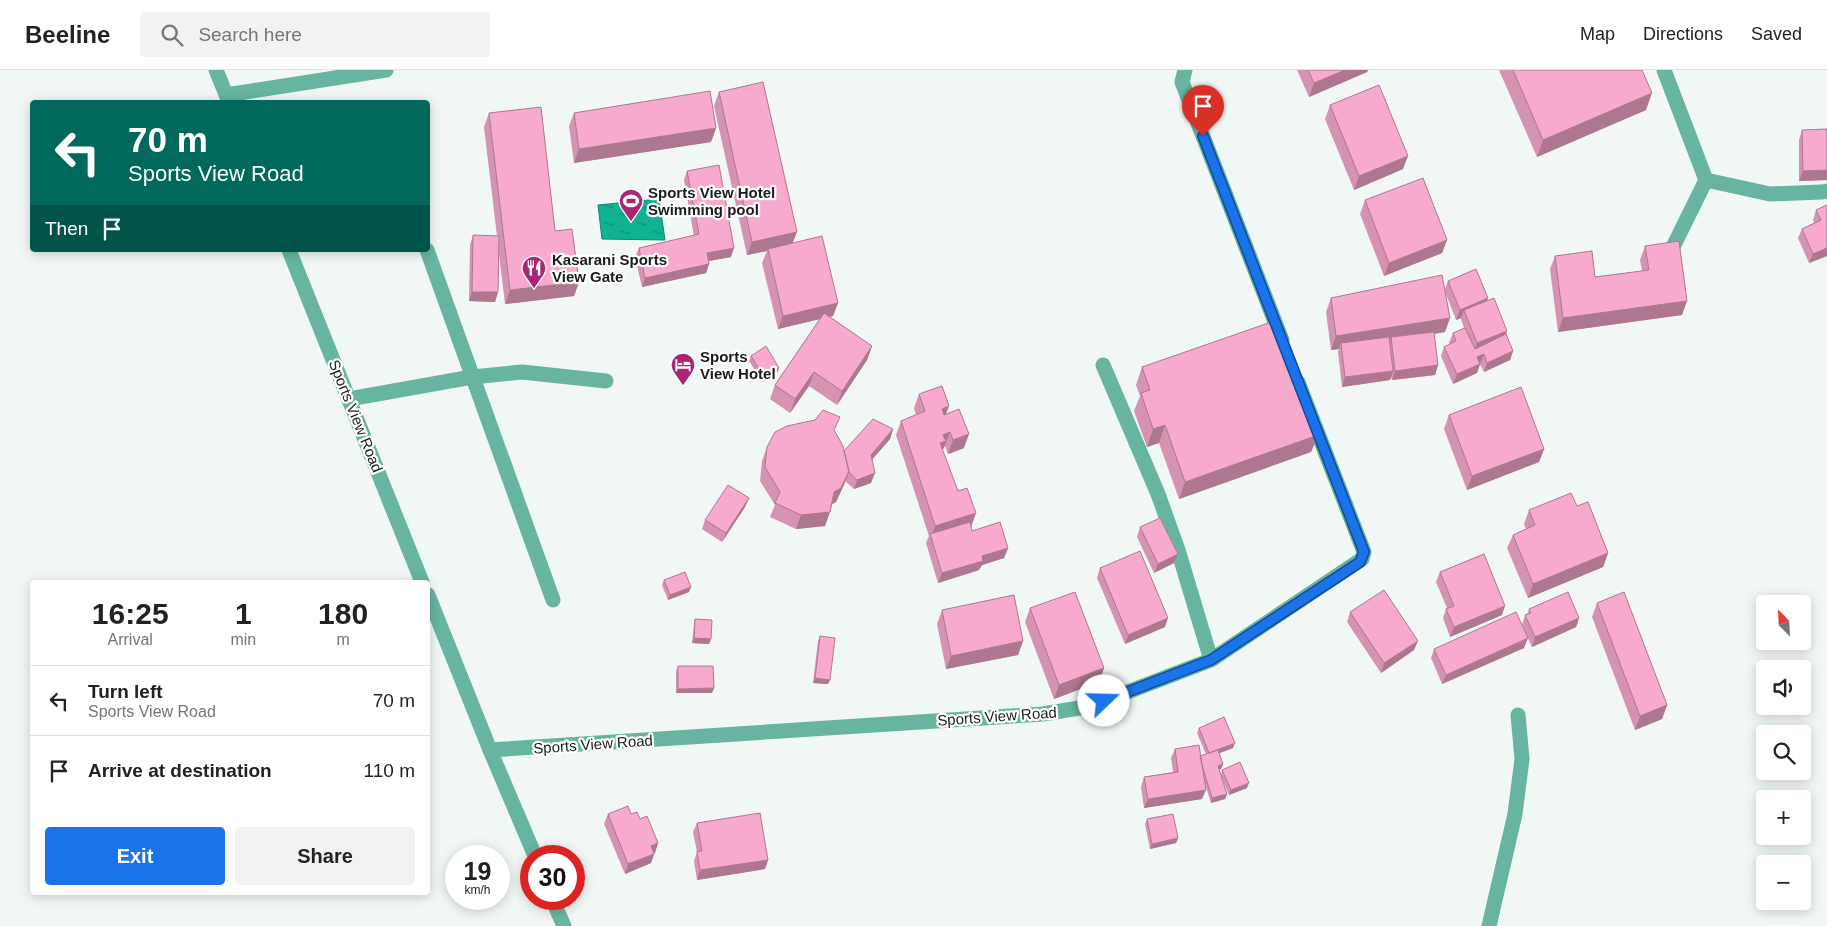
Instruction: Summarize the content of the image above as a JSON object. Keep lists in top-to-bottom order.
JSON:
{
  "streets": {
    "street": ["Sports View Road"]
  },
  "places": {
    "sports": ["Sports View Hotel Swimming pool"],
    "restaurant": ["Kasarani Sports View Gate"],
    "hotel": ["Sports View Hotel"]
  },
  "north": "top left",
  "page": {
    "header": "Beeline",
    "search": "Search here",
    "nav": ["Map", "Directions", "Saved"],
    "turn": ["70 m", "Sports View Road"],
    "then": "Then",
    "eta": [
      "16:25",
      "Arrival",
      "1",
      "min",
      "180",
      "m"
    ],
    "map_buttons": ["+", "−"],
    "list": [
      {
        "name": "Turn left",
        "note": "Sports View Road",
        "value": "70 m"
      },
      {
        "name": "Arrive at destination",
        "value": "110 m"
      }
    ],
    "buttons": ["Exit", "Share"],
    "speed": "19 km/h",
    "limit": "30"
  }
}
